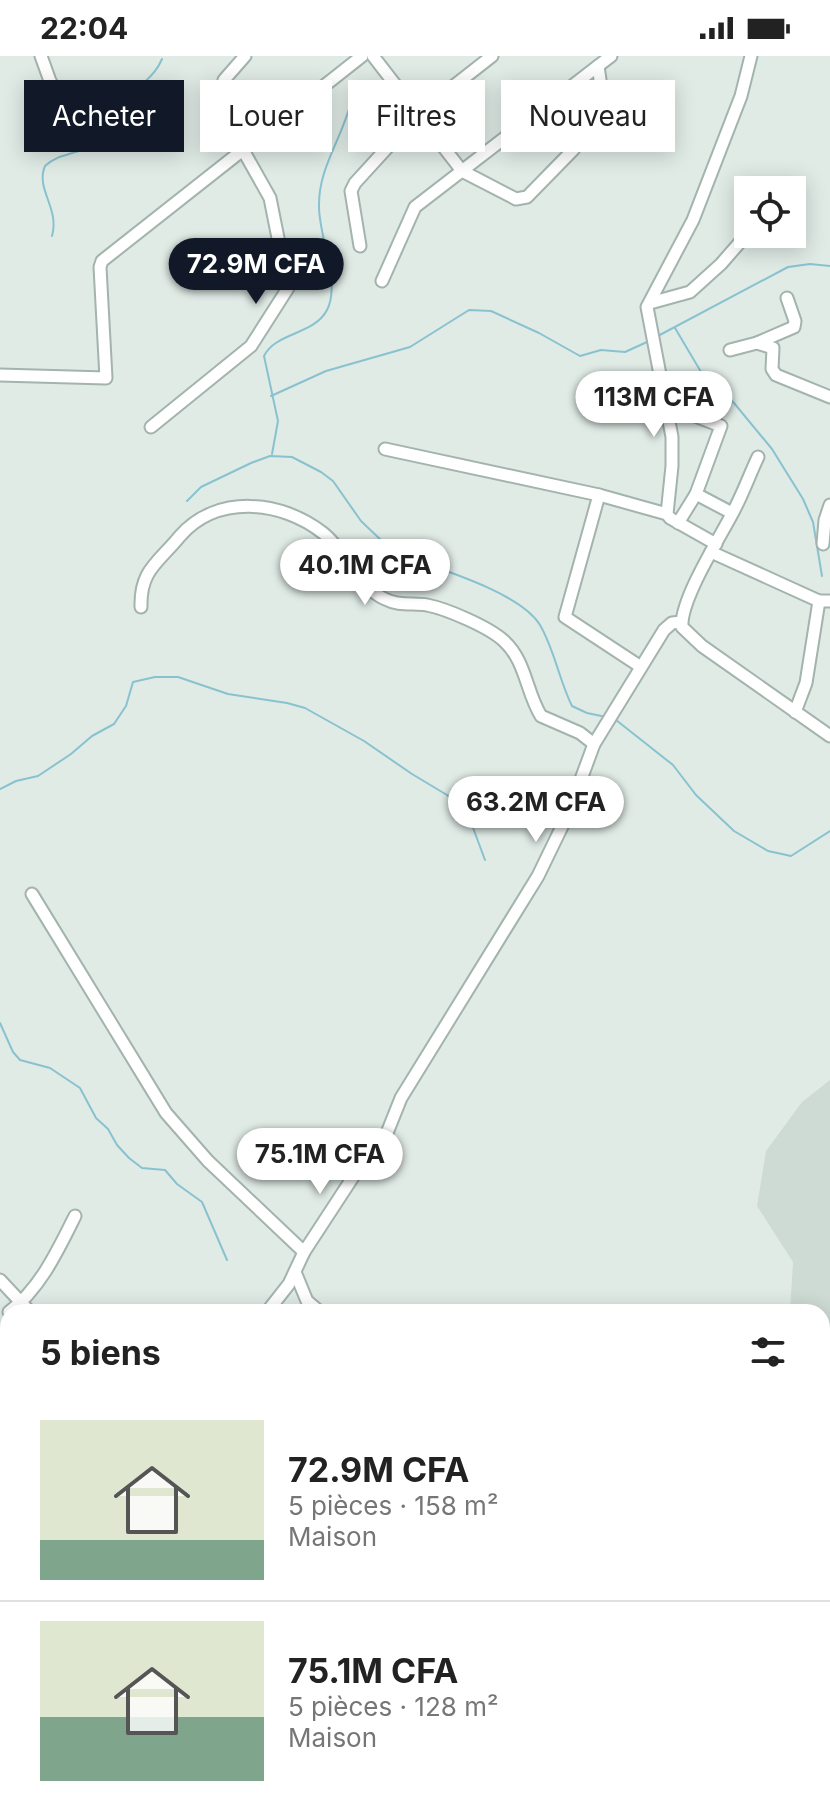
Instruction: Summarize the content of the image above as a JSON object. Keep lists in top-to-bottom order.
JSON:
{
  "page": {
    "status": "22:04",
    "chip": [
      "Acheter",
      "Louer",
      "Filtres",
      "Nouveau"
    ],
    "price": [
      "72.9M CFA",
      "113M CFA",
      "40.1M CFA",
      "63.2M CFA",
      "75.1M CFA"
    ],
    "heading": "5 biens",
    "list": [
      {
        "name": "72.9M CFA",
        "note": "5 pièces · 158 m² · Maison"
      },
      {
        "name": "75.1M CFA",
        "note": "5 pièces · 128 m² · Maison"
      }
    ]
  }
}
